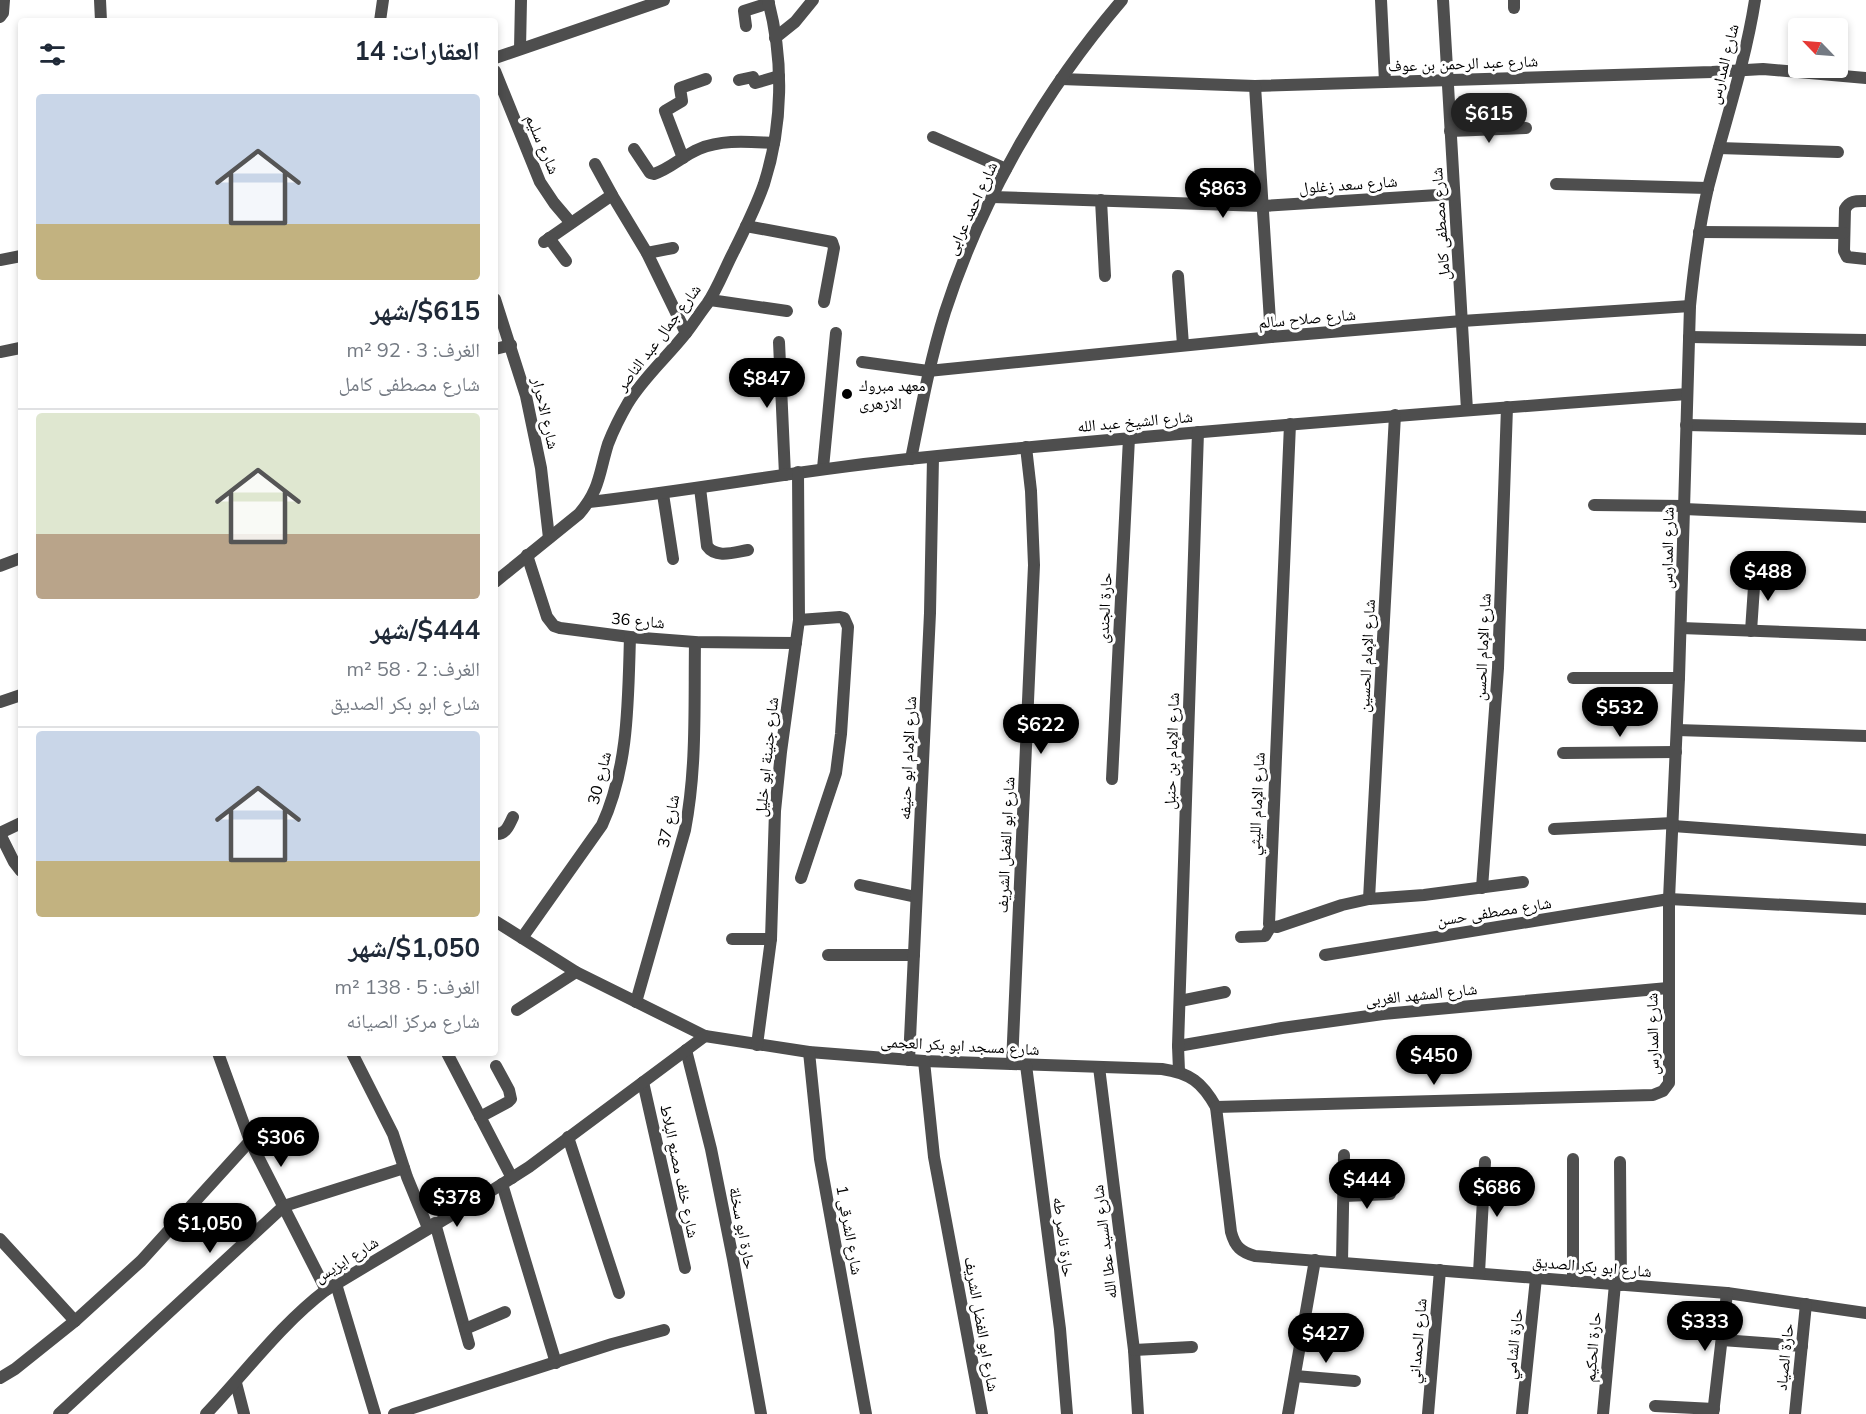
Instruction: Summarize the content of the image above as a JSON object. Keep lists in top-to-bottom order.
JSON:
{
  "streets": {
    "street": [
      "شارع عبد الرحمن بن عوف",
      "شارع المدارس",
      "شارع سليم",
      "شارع سعد زغلول",
      "شارع احمد عرابى",
      "شارع مصطفى كامل",
      "شارع صلاح سالم",
      "شارع جمال عبد الناصر",
      "شارع الاحرار",
      "شارع الشيخ عبد الله",
      "حارة الجندى",
      "شارع 36",
      "شارع الإمام الحسن",
      "شارع الإمام الحسين",
      "شارع الإمام بن حنبل",
      "شارع جنينة ابو خليل",
      "شارع الإمام ابو حنيفه",
      "شارع 30",
      "شارع الإمام الليثي",
      "شارع 37",
      "شارع ابو الفضل الشريف",
      "شارع مصطفى حسن",
      "شارع المشهد الغربى",
      "شارع مسجد ابو بكر العجمى",
      "شارع خلف مصنع البلاط",
      "حارة ابو سخلة",
      "شارع الشرقى 1",
      "حارة ناصر طه",
      "شارع السيد عطا الله",
      "شارع ايزيس",
      "شارع ابو بكر الصديق",
      "شارع الحمداني",
      "حارة الشامي",
      "حارة الحكيم",
      "حارة الصياد"
    ]
  },
  "crossings": [
    ["شارع عبد الرحمن بن عوف", "شارع المدارس"],
    ["شارع عبد الرحمن بن عوف", "شارع احمد عرابى"],
    ["شارع عبد الرحمن بن عوف", "شارع مصطفى كامل"],
    ["شارع المدارس", "شارع صلاح سالم"],
    ["شارع المدارس", "شارع الشيخ عبد الله"],
    ["شارع المدارس", "شارع مصطفى حسن"],
    ["شارع المدارس", "شارع المشهد الغربى"],
    ["شارع سعد زغلول", "شارع احمد عرابى"],
    ["شارع سعد زغلول", "شارع مصطفى كامل"],
    ["شارع احمد عرابى", "شارع صلاح سالم"],
    ["شارع احمد عرابى", "شارع الشيخ عبد الله"],
    ["شارع مصطفى كامل", "شارع صلاح سالم"],
    ["شارع مصطفى كامل", "شارع الشيخ عبد الله"],
    ["شارع جمال عبد الناصر", "شارع الاحرار"],
    ["شارع جمال عبد الناصر", "شارع الشيخ عبد الله"],
    ["شارع جمال عبد الناصر", "شارع 36"],
    ["شارع الشيخ عبد الله", "حارة الجندى"],
    ["شارع الشيخ عبد الله", "شارع الإمام الحسن"],
    ["شارع الشيخ عبد الله", "شارع الإمام الحسين"],
    ["شارع الشيخ عبد الله", "شارع الإمام بن حنبل"],
    ["شارع الشيخ عبد الله", "شارع جنينة ابو خليل"],
    ["شارع الشيخ عبد الله", "شارع الإمام ابو حنيفه"],
    ["شارع الشيخ عبد الله", "شارع الإمام الليثي"],
    ["شارع الشيخ عبد الله", "شارع ابو الفضل الشريف"],
    ["شارع 36", "شارع جنينة ابو خليل"],
    ["شارع 36", "شارع 30"],
    ["شارع 36", "شارع 37"],
    ["شارع الإمام بن حنبل", "شارع المشهد الغربى"],
    ["شارع الإمام بن حنبل", "شارع مسجد ابو بكر العجمى"],
    ["شارع جنينة ابو خليل", "شارع مسجد ابو بكر العجمى"],
    ["شارع الإمام ابو حنيفه", "شارع مسجد ابو بكر العجمى"],
    ["شارع 30", "شارع مسجد ابو بكر العجمى"],
    ["شارع 37", "شارع مسجد ابو بكر العجمى"],
    ["شارع ابو الفضل الشريف", "شارع مسجد ابو بكر العجمى"],
    ["شارع مسجد ابو بكر العجمى", "شارع الشرقى 1"],
    ["شارع مسجد ابو بكر العجمى", "حارة ناصر طه"],
    ["شارع مسجد ابو بكر العجمى", "شارع السيد عطا الله"],
    ["شارع مسجد ابو بكر العجمى", "شارع ايزيس"],
    ["شارع خلف مصنع البلاط", "شارع ايزيس"],
    ["حارة ابو سخلة", "شارع ايزيس"],
    ["شارع ابو بكر الصديق", "شارع الحمداني"],
    ["شارع ابو بكر الصديق", "حارة الشامي"],
    ["شارع ابو بكر الصديق", "حارة الحكيم"],
    ["شارع ابو بكر الصديق", "حارة الصياد"]
  ],
  "places": ["معهد مبروك الازهرى"],
  "north": "top left",
  "page": {
    "heading": "العقارات: 14",
    "list": [
      {
        "name": "$615/شهر",
        "note": "الغرف: 3 · 92 m² · شارع مصطفى كامل"
      },
      {
        "name": "$444/شهر",
        "note": "الغرف: 2 · 58 m² · شارع ابو بكر الصديق"
      },
      {
        "name": "$1,050/شهر",
        "note": "الغرف: 5 · 138 m² · شارع مركز الصيانه"
      }
    ],
    "price": [
      "$615",
      "$863",
      "$847",
      "$488",
      "$532",
      "$622",
      "$450",
      "$306",
      "$444",
      "$686",
      "$378",
      "$1,050",
      "$333",
      "$427"
    ]
  }
}
